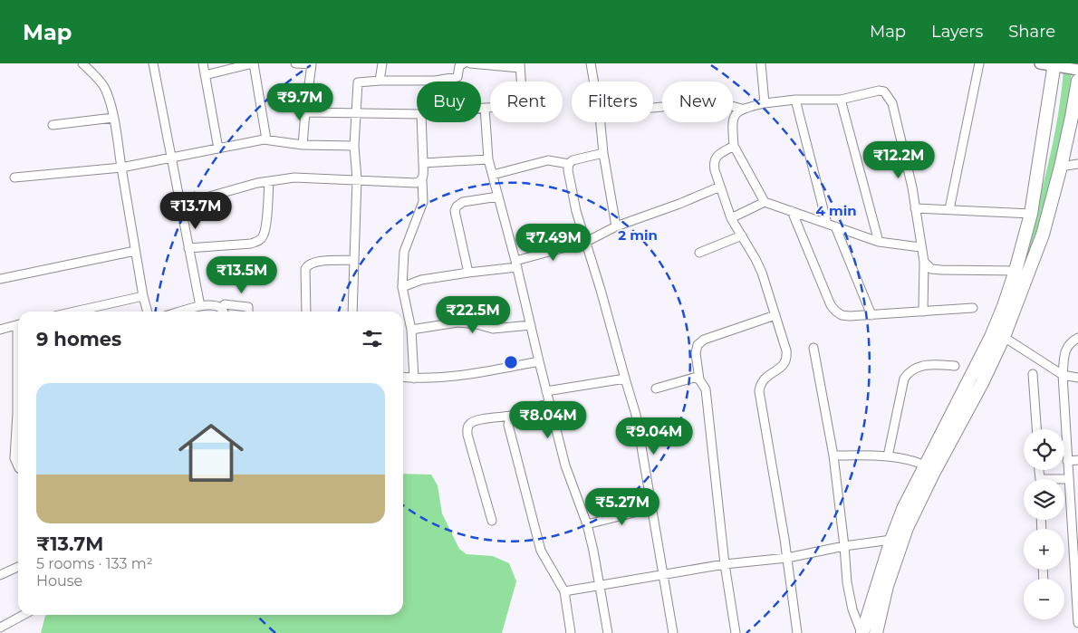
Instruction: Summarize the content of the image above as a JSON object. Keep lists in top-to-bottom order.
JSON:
{
  "page": {
    "header": "Map",
    "nav": ["Map", "Layers", "Share"],
    "chip": [
      "Buy",
      "Rent",
      "Filters",
      "New"
    ],
    "price": [
      "₹9.7M",
      "₹12.2M",
      "₹13.7M",
      "₹7.49M",
      "₹13.5M",
      "₹22.5M",
      "₹8.04M",
      "₹9.04M",
      "₹5.27M"
    ],
    "heading": "9 homes",
    "list": [
      {
        "name": "₹13.7M",
        "note": "5 rooms · 133 m² · House"
      }
    ],
    "map_buttons": ["+", "−"]
  },
  "rings": ["4 min", "2 min"]
}
